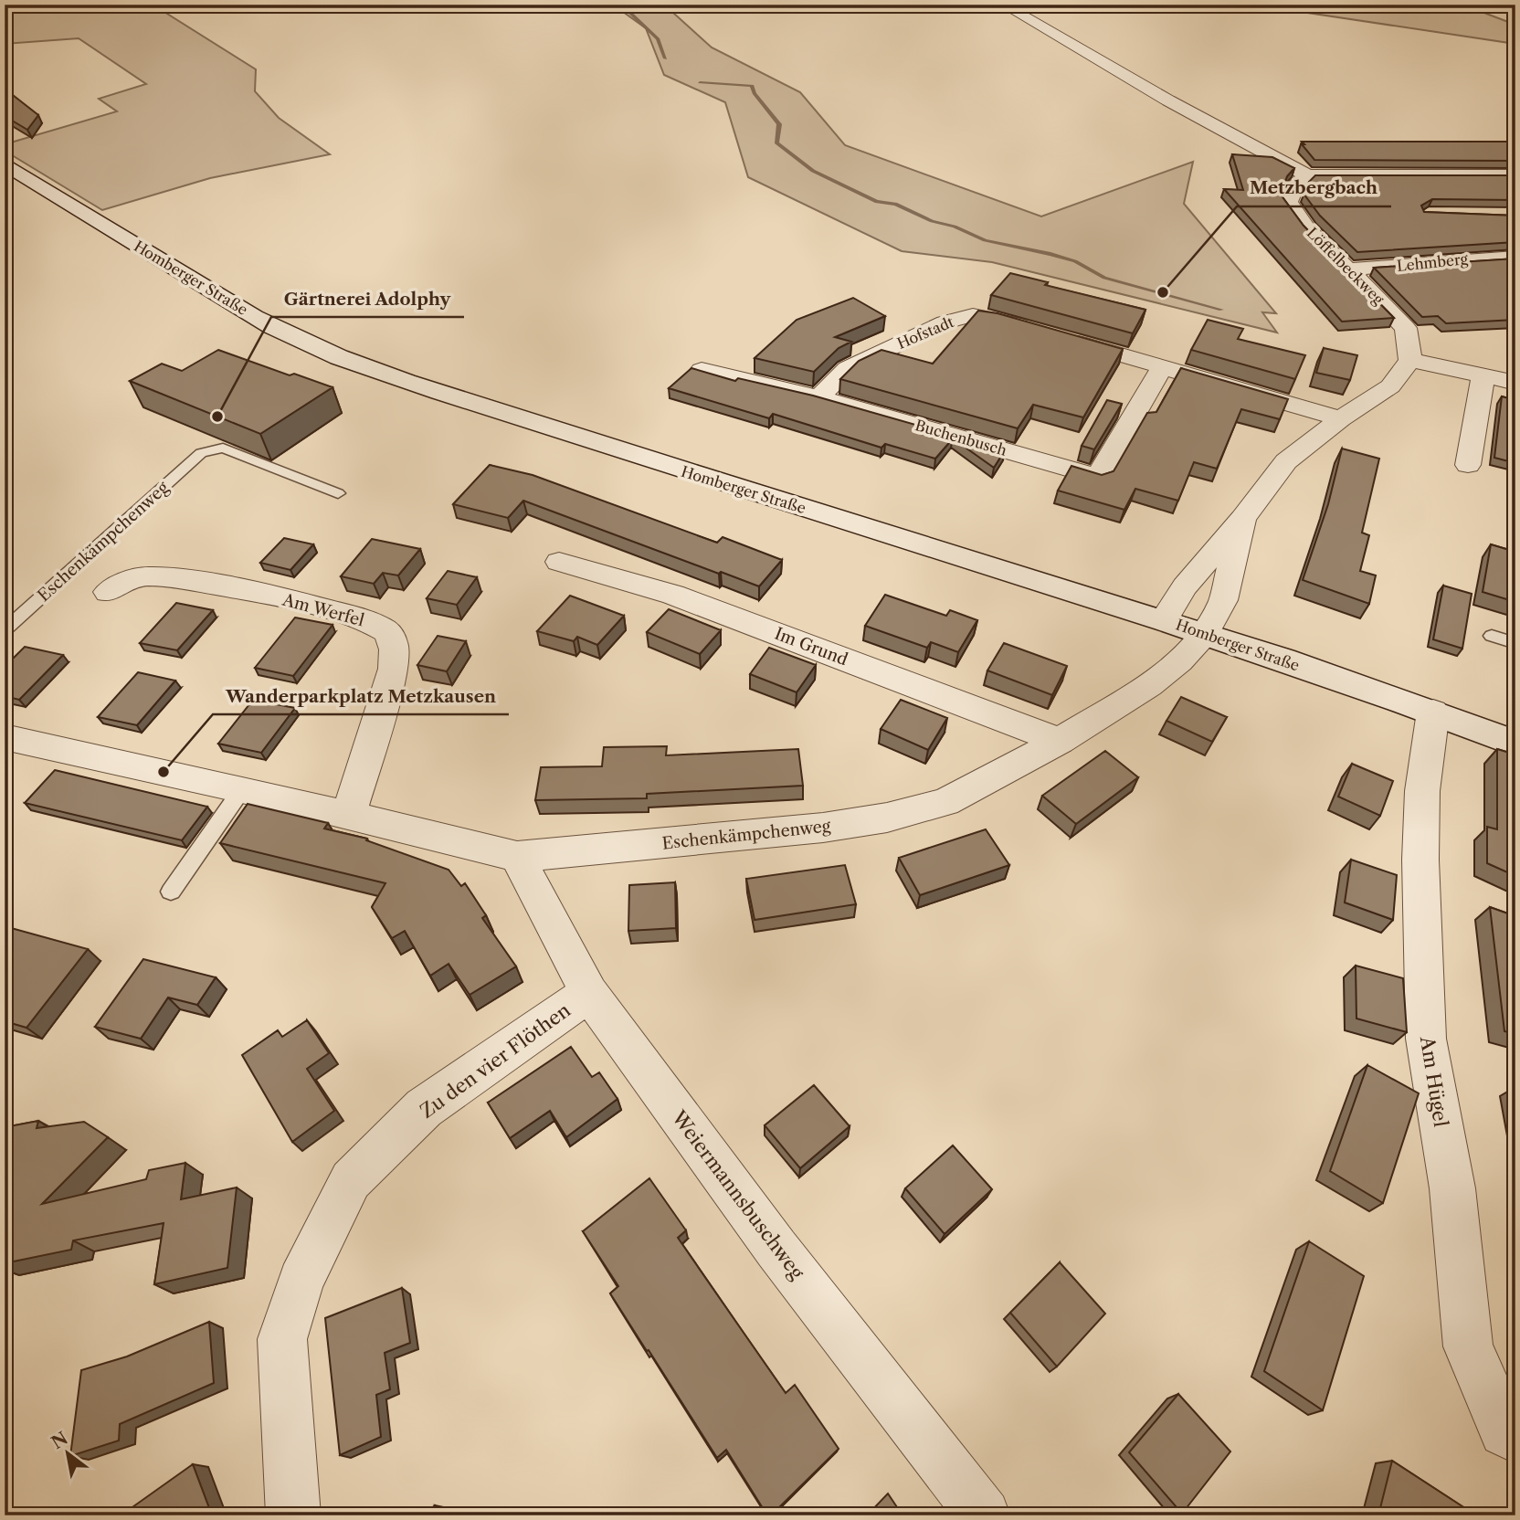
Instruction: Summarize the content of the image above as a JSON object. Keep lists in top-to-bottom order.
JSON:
{
  "streets": {
    "main road": ["Homberger Straße"],
    "street": [
      "Lehmberg",
      "Löffelbeckweg",
      "Hofstadt",
      "Buchenbusch",
      "Eschenkämpchenweg",
      "Am Werfel",
      "Im Grund",
      "Zu den vier Flöthen",
      "Am Hügel",
      "Weiermannsbuschweg"
    ]
  },
  "crossings": [
    ["Lehmberg", "Löffelbeckweg"],
    ["Homberger Straße", "Eschenkämpchenweg"],
    ["Homberger Straße", "Am Hügel"],
    ["Hofstadt", "Buchenbusch"],
    ["Eschenkämpchenweg", "Am Werfel"],
    ["Eschenkämpchenweg", "Im Grund"],
    ["Eschenkämpchenweg", "Weiermannsbuschweg"],
    ["Zu den vier Flöthen", "Weiermannsbuschweg"]
  ],
  "places": ["Metzbergbach", "Gärtnerei Adolphy", "Wanderparkplatz Metzkausen"],
  "north": "top left"
}
